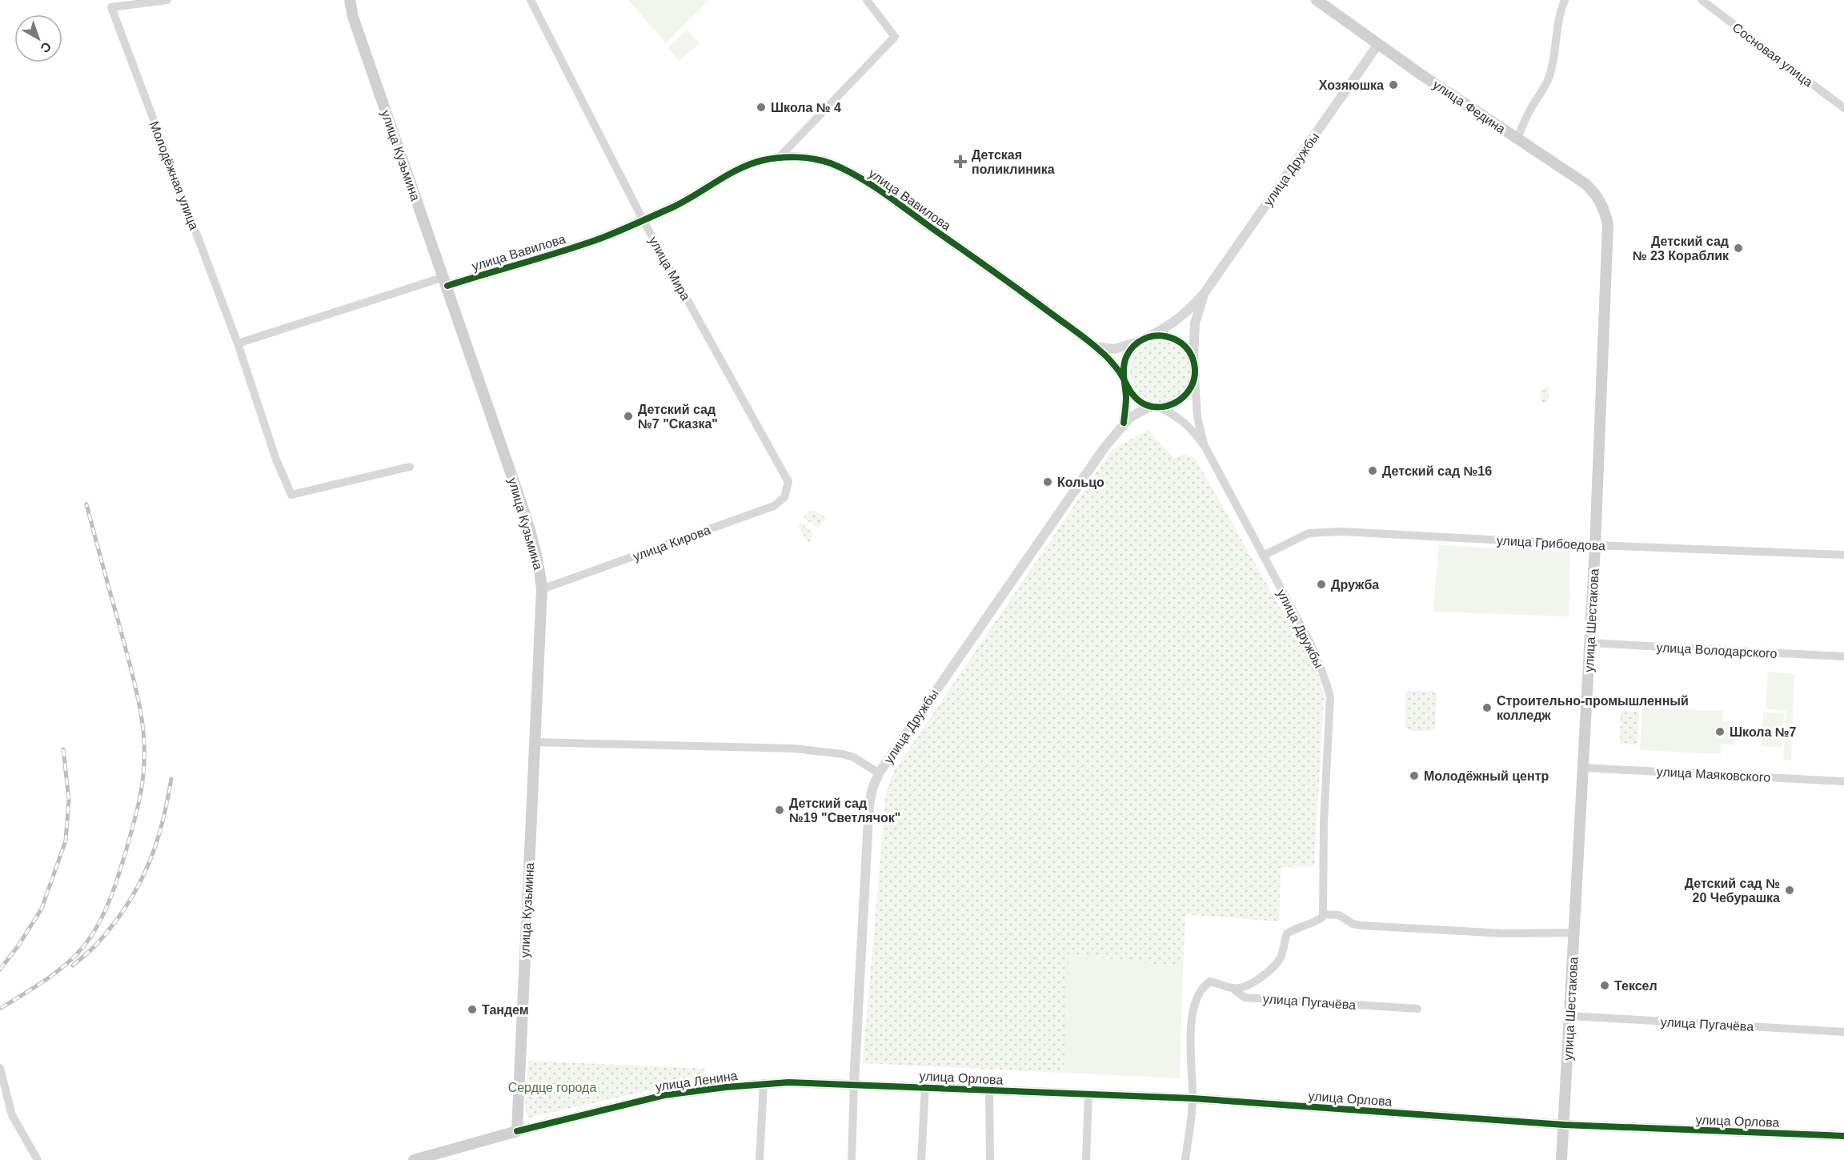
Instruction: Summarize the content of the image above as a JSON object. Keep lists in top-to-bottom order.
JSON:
{
  "streets": {
    "main road": [
      "улица Федина",
      "улица Кузьмина",
      "улица Шестакова",
      "улица Ленина"
    ],
    "street": [
      "Сосновая улица",
      "улица Дружбы",
      "Молодёжная улица",
      "улица Вавилова",
      "улица Мира",
      "улица Кирова",
      "улица Грибоедова",
      "улица Володарского",
      "улица Маяковского",
      "улица Пугачёва",
      "улица Орлова"
    ]
  },
  "crossings": [
    ["улица Федина", "улица Дружбы"],
    ["улица Федина", "улица Шестакова"],
    ["улица Кузьмина", "улица Вавилова"],
    ["улица Кузьмина", "улица Кирова"],
    ["улица Кузьмина", "улица Ленина"],
    ["улица Дружбы", "улица Грибоедова"],
    ["улица Дружбы", "улица Пугачёва"],
    ["улица Дружбы", "улица Орлова"],
    ["улица Дружбы", "улица Ленина"],
    ["Молодёжная улица", "улица Вавилова"],
    ["улица Вавилова", "улица Мира"],
    ["улица Мира", "улица Кирова"],
    ["улица Грибоедова", "улица Шестакова"],
    ["улица Шестакова", "улица Володарского"],
    ["улица Шестакова", "улица Маяковского"],
    ["улица Шестакова", "улица Пугачёва"],
    ["улица Шестакова", "улица Орлова"],
    ["улица Пугачёва", "улица Орлова"],
    ["улица Орлова", "улица Ленина"]
  ],
  "parks": ["Сердце города"],
  "places": {
    "other": [
      "Хозяюшка",
      "Школа № 4",
      "Детский сад № 23 Кораблик",
      "Детский сад №7 \"Сказка\"",
      "Детский сад №16",
      "Кольцо",
      "Дружба",
      "Строительно-промышленный колледж",
      "Школа №7",
      "Молодёжный центр",
      "Детский сад №19 \"Светлячок\"",
      "Детский сад № 20 Чебурашка",
      "Тексел",
      "Тандем"
    ],
    "health": ["Детская поликлиника"]
  },
  "north": "bottom right"
}
